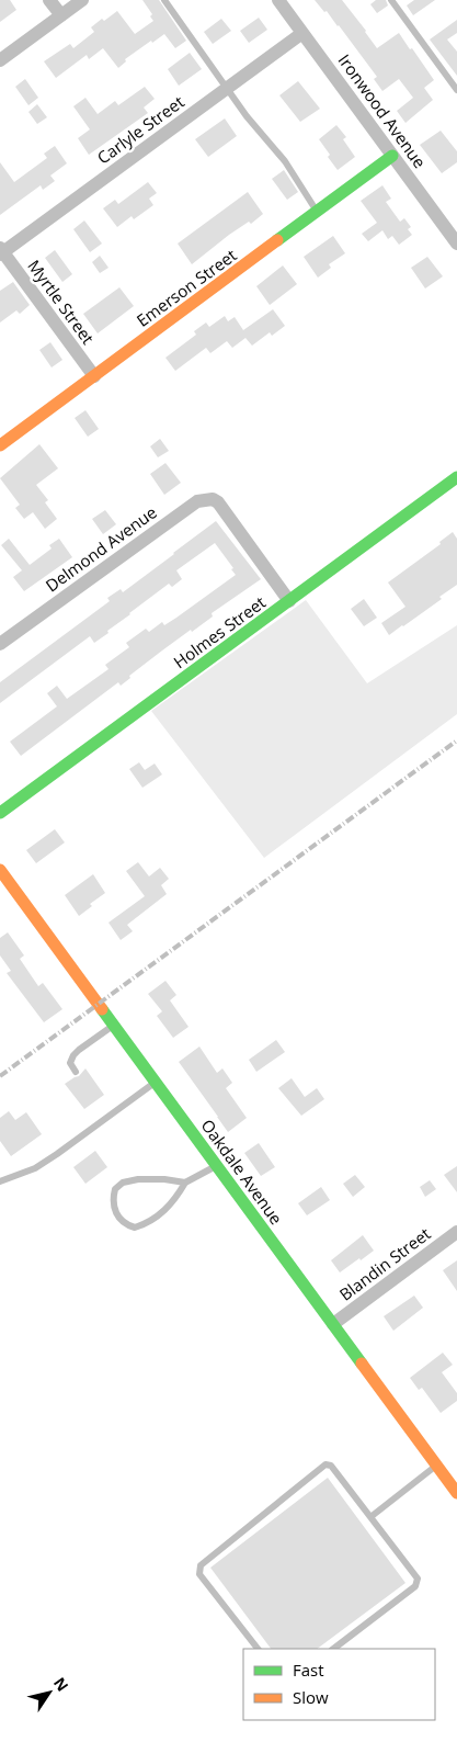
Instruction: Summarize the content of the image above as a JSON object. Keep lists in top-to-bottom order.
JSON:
{
  "streets": {
    "street": [
      "Ironwood Avenue",
      "Carlyle Street",
      "Emerson Street",
      "Myrtle Street",
      "Delmond Avenue",
      "Holmes Street",
      "Oakdale Avenue",
      "Blandin Street"
    ]
  },
  "crossings": [
    ["Ironwood Avenue", "Carlyle Street"],
    ["Ironwood Avenue", "Emerson Street"],
    ["Carlyle Street", "Myrtle Street"],
    ["Emerson Street", "Myrtle Street"],
    ["Delmond Avenue", "Holmes Street"],
    ["Oakdale Avenue", "Blandin Street"]
  ],
  "legend": ["Fast", "Slow"],
  "north": "top right"
}
